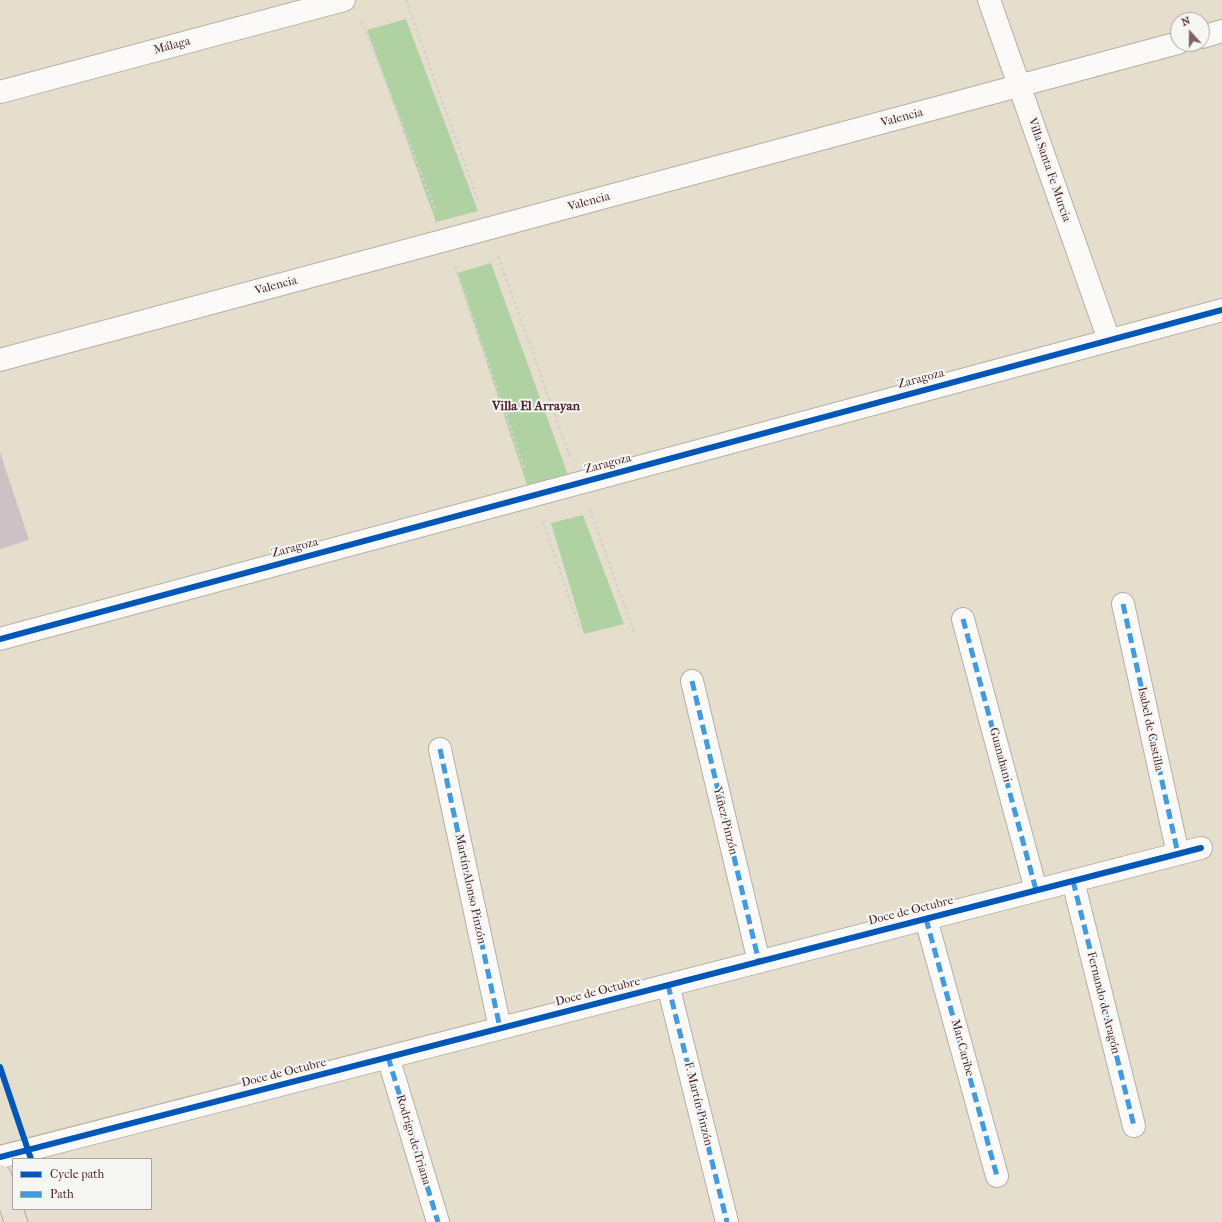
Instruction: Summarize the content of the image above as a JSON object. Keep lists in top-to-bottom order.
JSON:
{
  "streets": {
    "street": [
      "Málaga",
      "Valencia",
      "Villa Santa Fe Murcia",
      "Zaragoza",
      "Isabel de Castilla",
      "Guanahani",
      "Yáñez Pinzón",
      "Martín Alonso Pinzón",
      "Doce de Octubre",
      "Fernando de Aragón",
      "Mar Caribe",
      "F. Martín Pinzón",
      "Rodrigo de Triana"
    ]
  },
  "crossings": [
    ["Valencia", "Villa Santa Fe Murcia"],
    ["Villa Santa Fe Murcia", "Zaragoza"],
    ["Isabel de Castilla", "Doce de Octubre"],
    ["Guanahani", "Doce de Octubre"],
    ["Yáñez Pinzón", "Doce de Octubre"],
    ["Martín Alonso Pinzón", "Doce de Octubre"],
    ["Doce de Octubre", "Fernando de Aragón"],
    ["Doce de Octubre", "Mar Caribe"],
    ["Doce de Octubre", "F. Martín Pinzón"],
    ["Doce de Octubre", "Rodrigo de Triana"]
  ],
  "districts": ["Villa El Arrayan"],
  "legend": ["Cycle path", "Path"],
  "north": "top"
}
